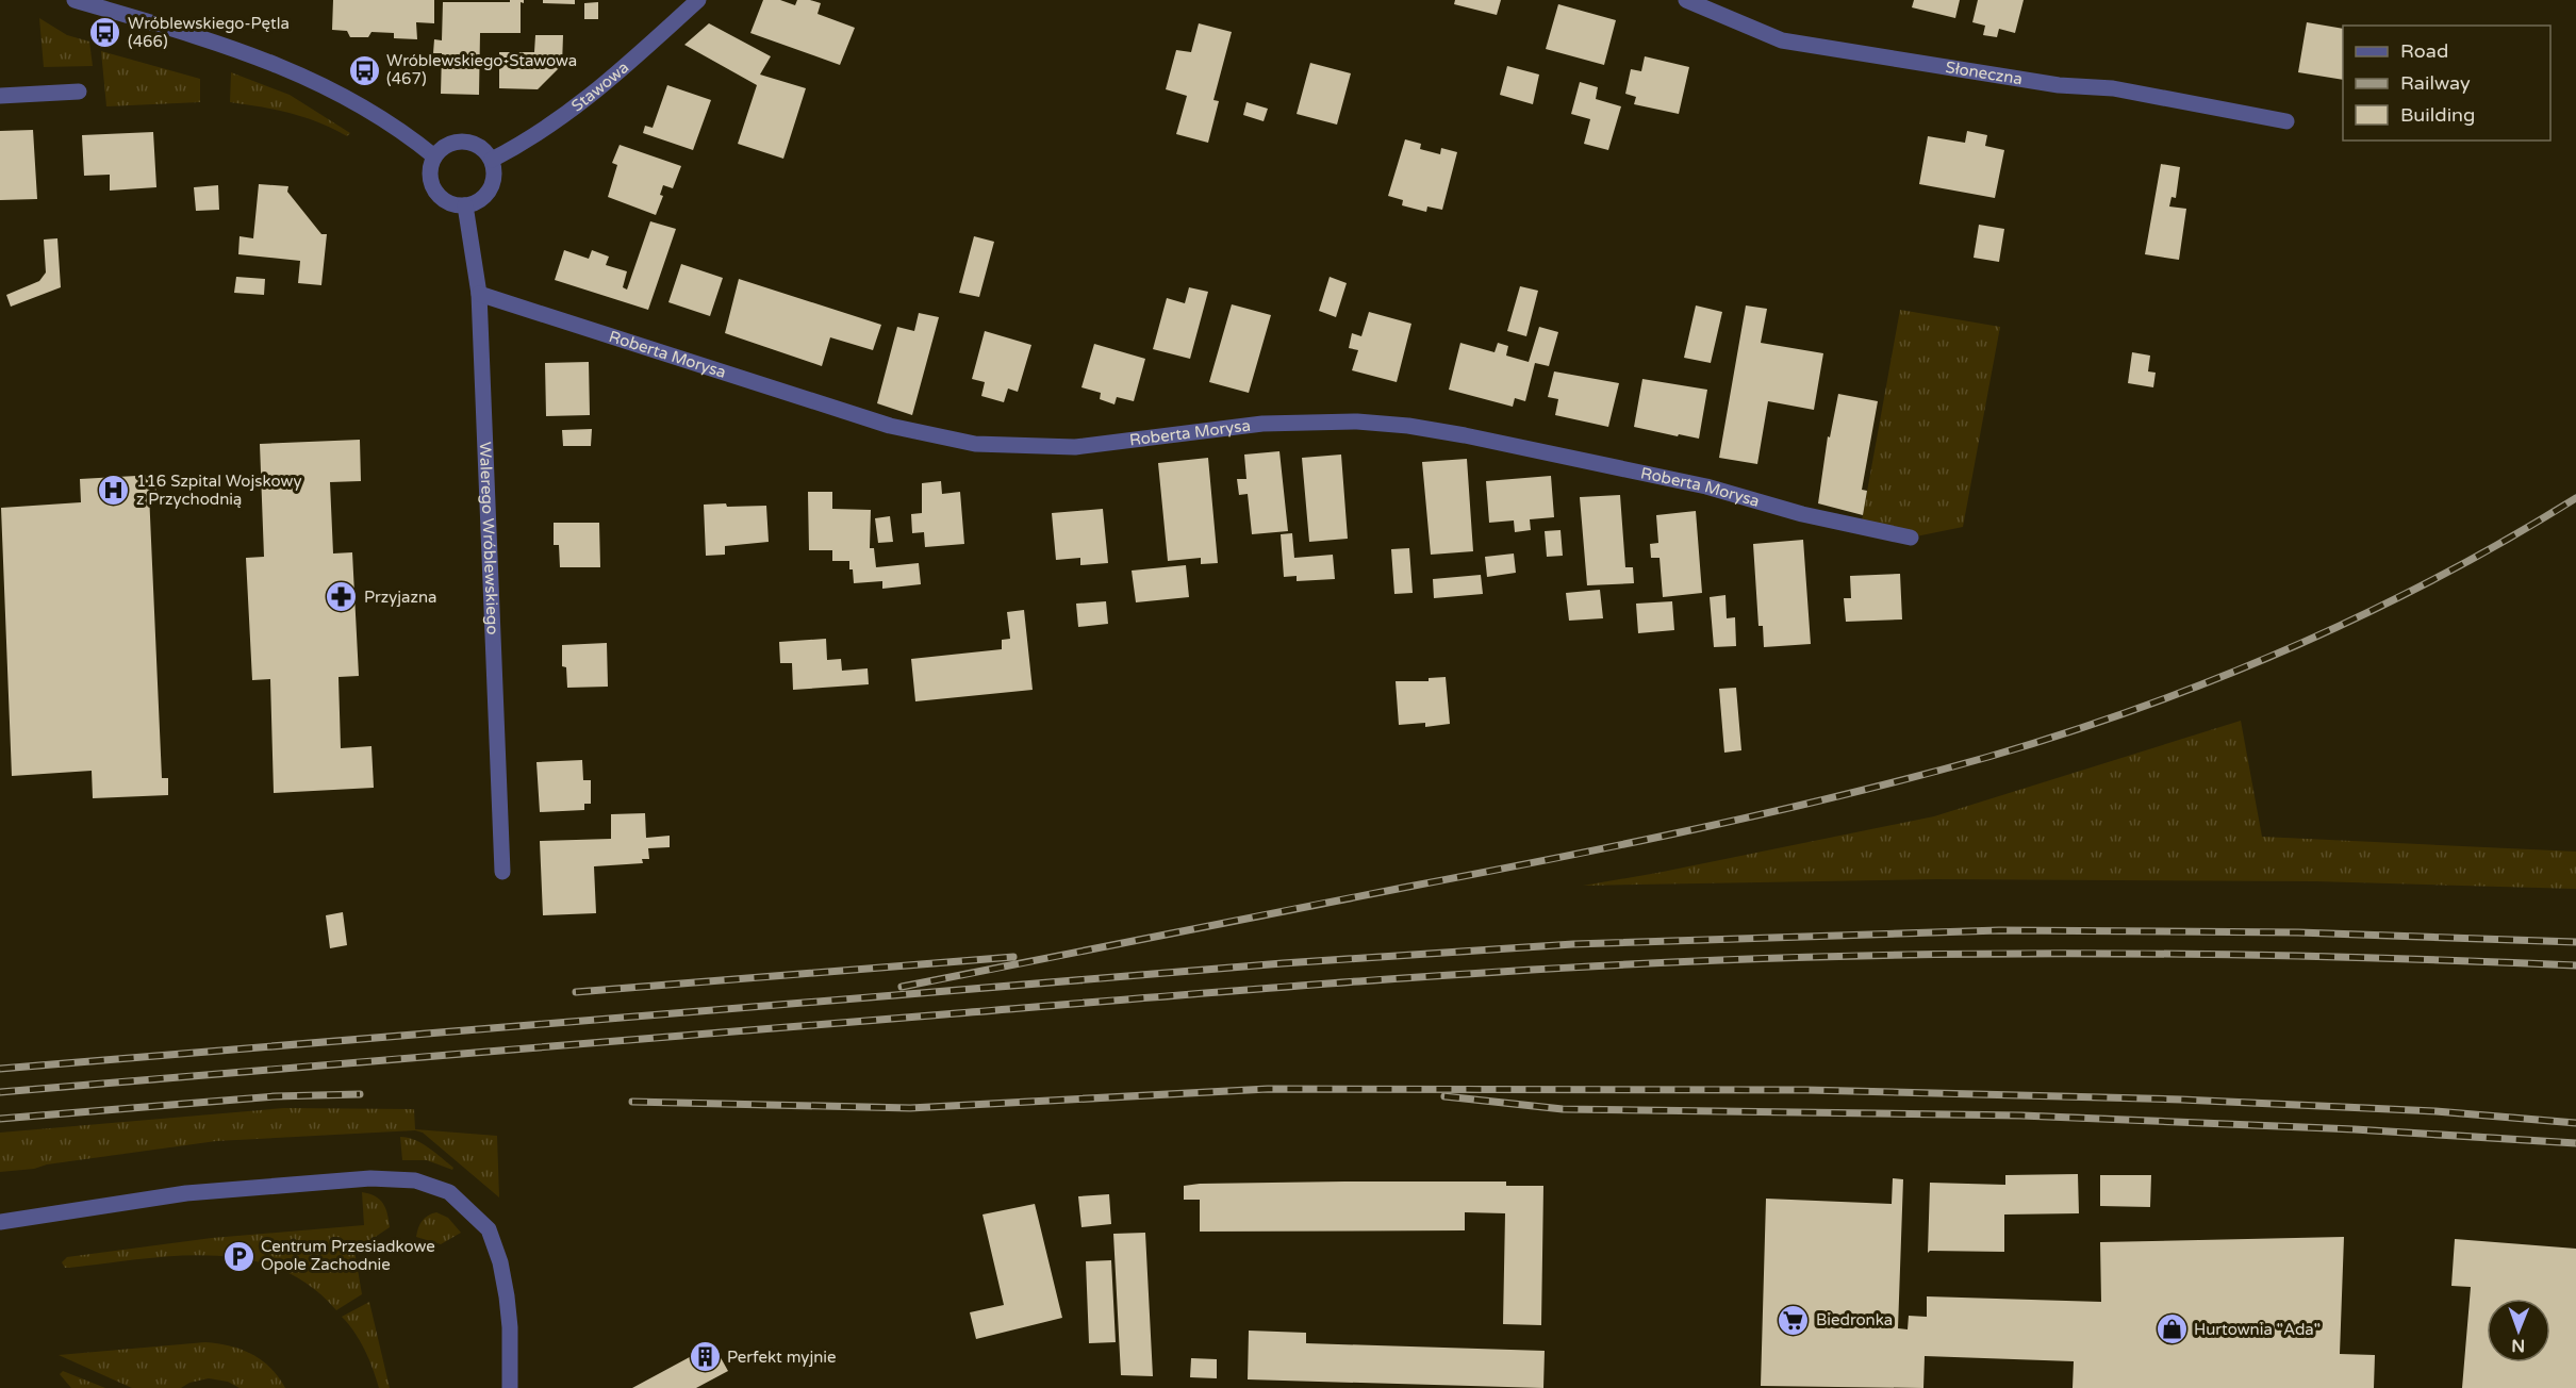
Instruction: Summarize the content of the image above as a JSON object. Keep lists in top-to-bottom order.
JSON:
{
  "streets": {
    "street": [
      "Słoneczna",
      "Stawowa",
      "Roberta Morysa",
      "Walerego Wróblewskiego"
    ]
  },
  "crossings": [
    ["Stawowa", "Walerego Wróblewskiego"],
    ["Roberta Morysa", "Walerego Wróblewskiego"]
  ],
  "places": {
    "bus stop": ["Wróblewskiego-Pętla (466)", "Wróblewskiego-Stawowa (467)"],
    "hospital": ["116 Szpital Wojskowy z Przychodnią"],
    "pharmacy": ["Przyjazna"],
    "parking": ["Centrum Przesiadkowe Opole Zachodnie"],
    "supermarket": ["Biedronka"],
    "shop": ["Hurtownia \"Ada\""],
    "building": ["Perfekt myjnie"]
  },
  "legend": ["Road", "Railway", "Building"],
  "north": "bottom"
}
